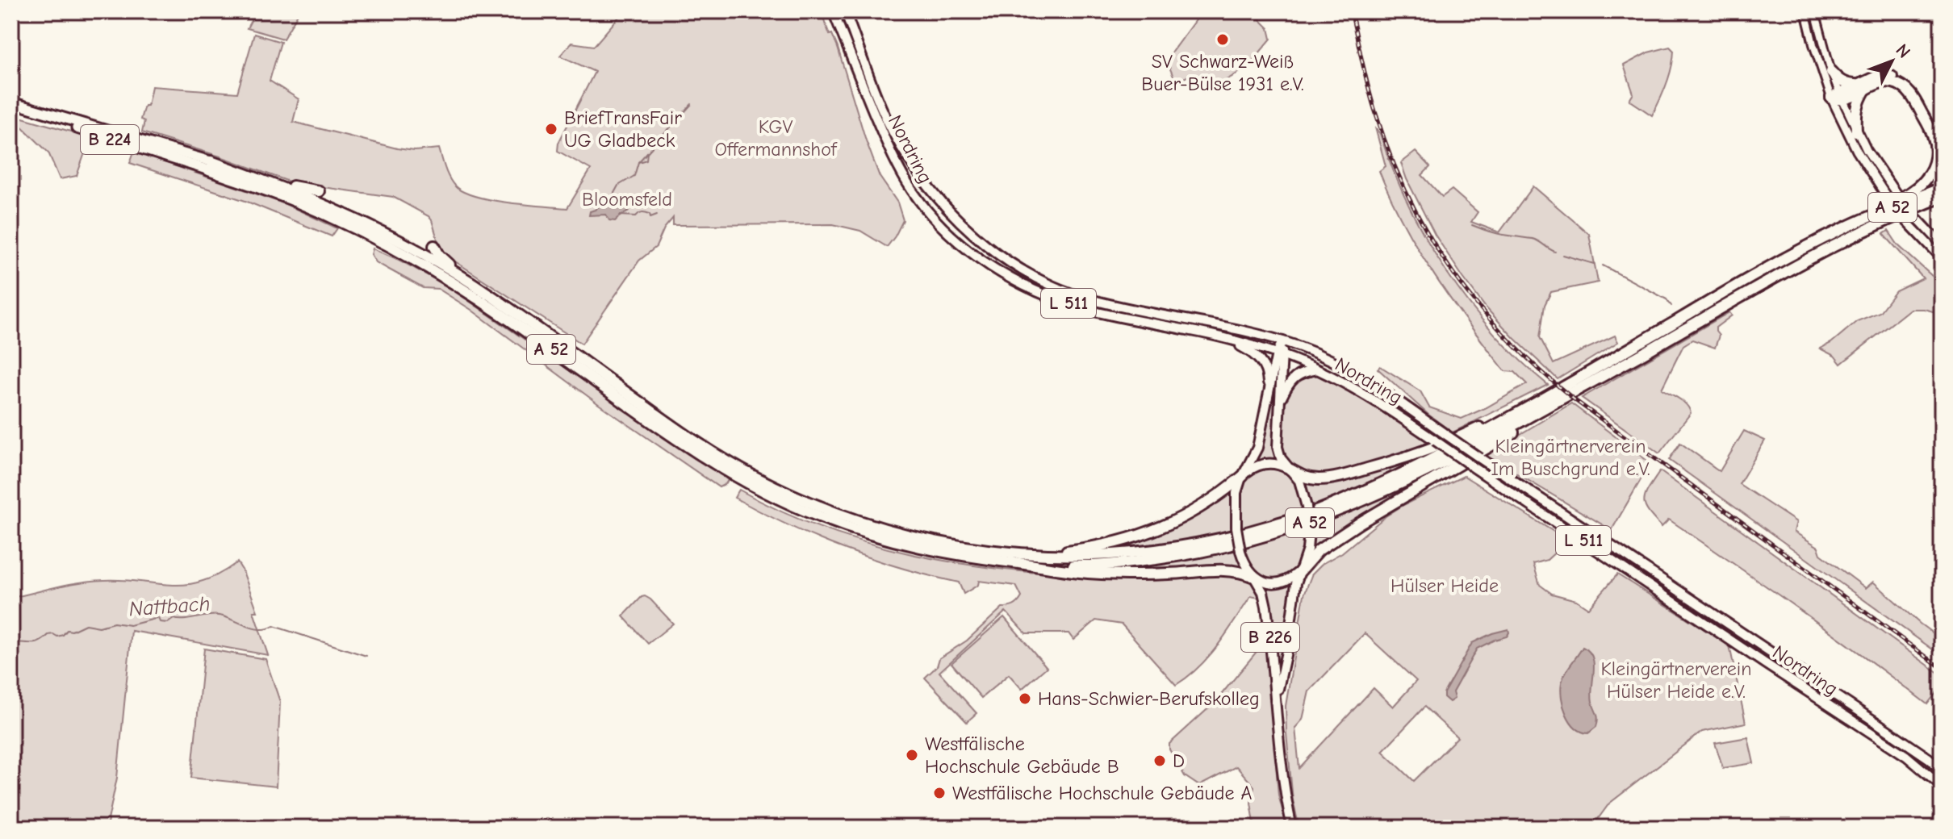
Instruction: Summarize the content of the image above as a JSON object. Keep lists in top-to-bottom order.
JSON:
{
  "streets": {
    "highway": ["B 224", "A 52"],
    "main road": ["Nordring", "L 511", "B 226"]
  },
  "crossings": [
    ["B 224", "A 52"],
    ["Nordring", "B 226"]
  ],
  "water": ["Nattbach"],
  "parks": [
    "KGV Offermannshof",
    "Bloomsfeld",
    "Kleingärtnerverein Im Buschgrund e.V.",
    "Hülser Heide",
    "Kleingärtnerverein Hülser Heide e.V."
  ],
  "places": [
    "SV Schwarz-Weiß Buer-Bülse 1931 e.V.",
    "BriefTransFair UG Gladbeck",
    "Hans-Schwier-Berufskolleg",
    "Westfälische Hochschule Gebäude B",
    "D",
    "Westfälische Hochschule Gebäude A"
  ],
  "north": "top right"
}
